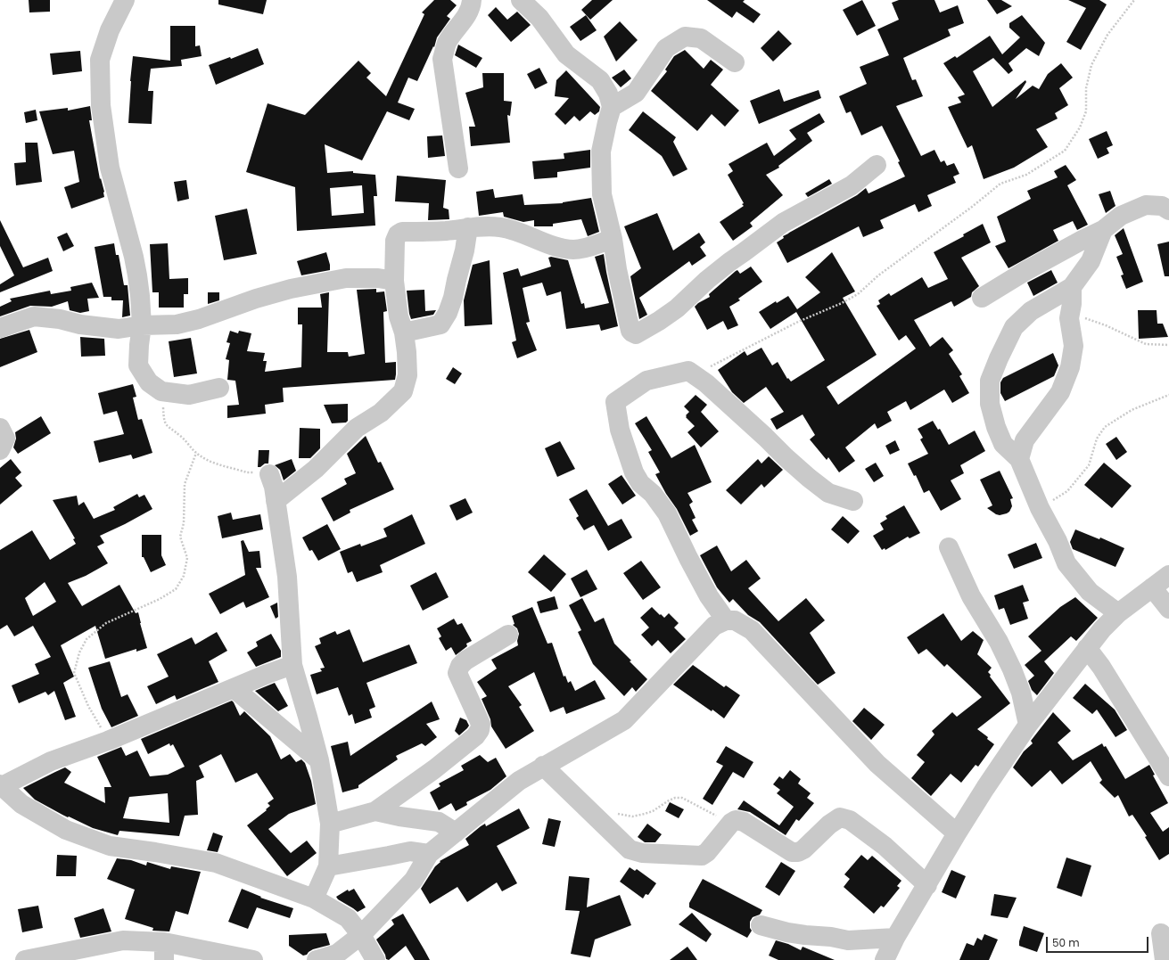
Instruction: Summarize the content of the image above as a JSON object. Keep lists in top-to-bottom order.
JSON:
{
  "scale_bar": "50 m"
}
